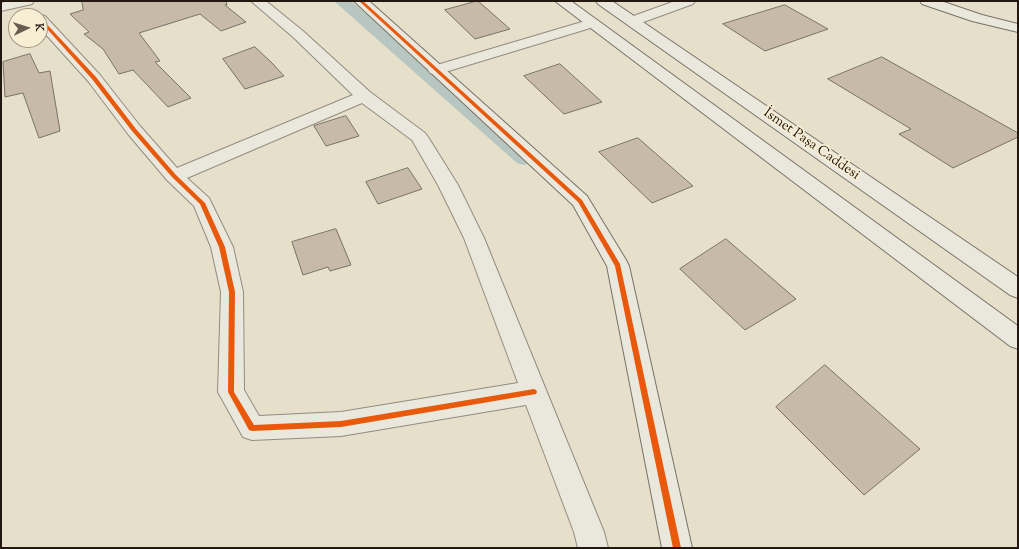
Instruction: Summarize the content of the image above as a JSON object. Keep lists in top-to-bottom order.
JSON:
{
  "streets": {
    "street": ["İsmet Paşa Caddesi"]
  },
  "north": "right"
}
